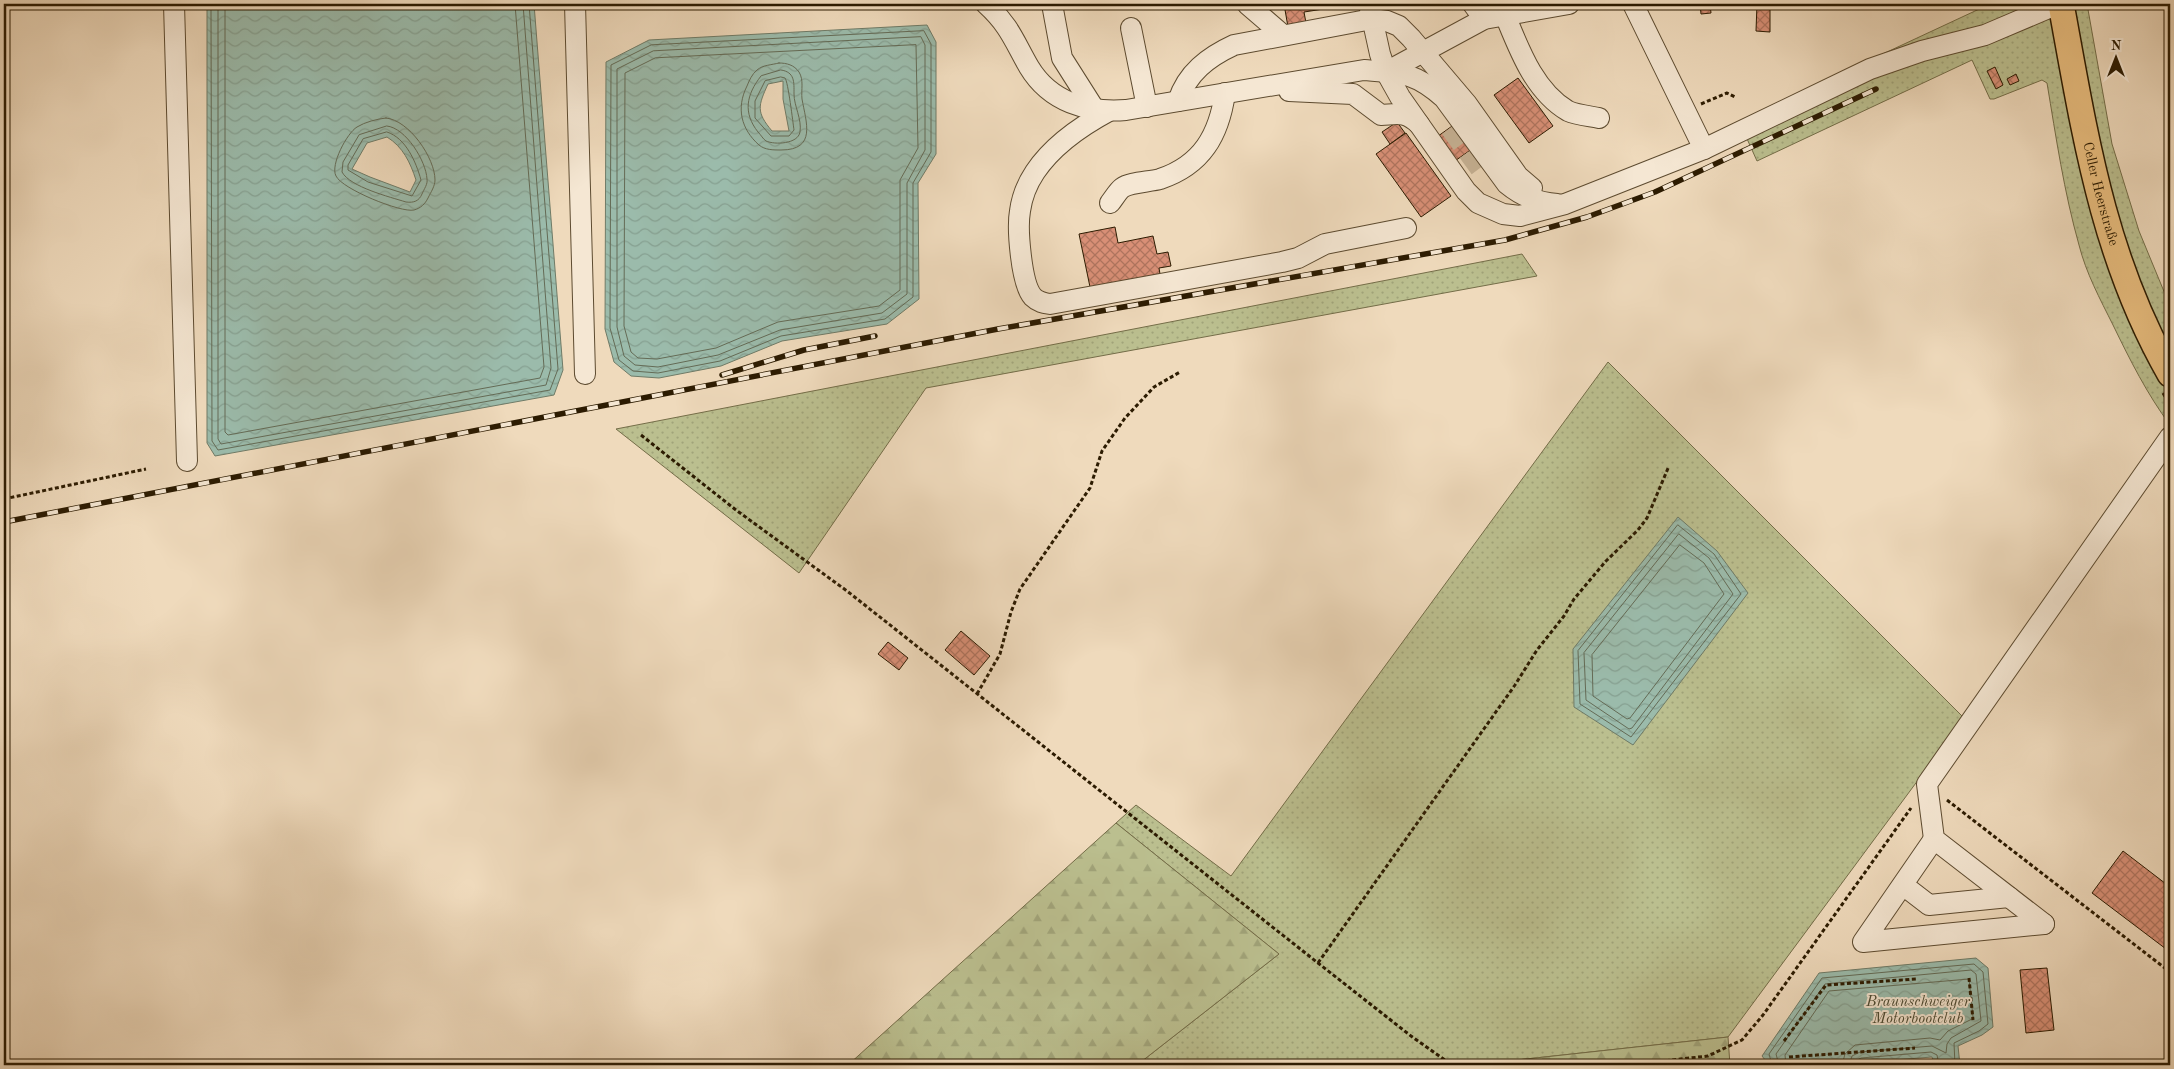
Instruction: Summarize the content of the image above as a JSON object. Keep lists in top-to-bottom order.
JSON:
{
  "streets": {
    "main road": ["Celler Heerstraße"]
  },
  "water": ["Braunschweiger Motorbootclub"],
  "north": "top"
}
